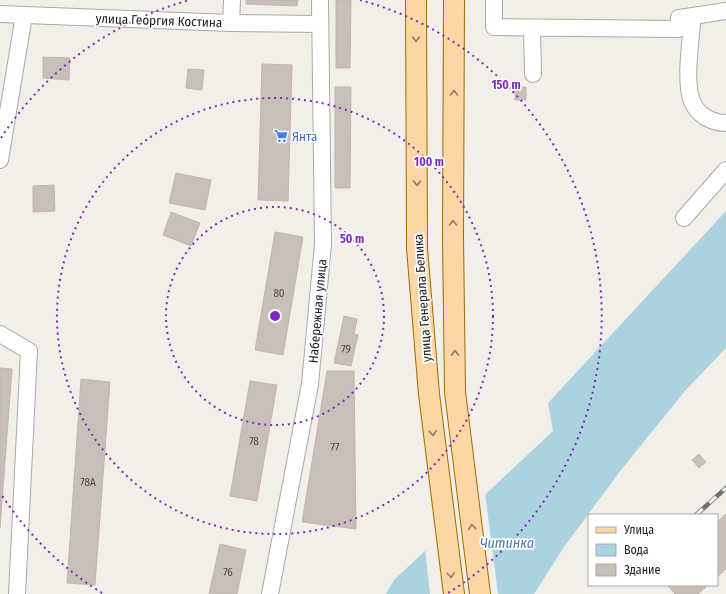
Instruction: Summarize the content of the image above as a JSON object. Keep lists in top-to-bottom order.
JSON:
{
  "streets": {
    "main road": ["улица Генерала Белика"],
    "street": ["улица Георгия Костина", "Набережная улица"]
  },
  "crossings": [
    ["улица Георгия Костина", "Набережная улица"]
  ],
  "water": ["Читинка"],
  "places": {
    "supermarket": ["Янта"]
  },
  "house_numbers": [
    "80",
    "79",
    "78",
    "77",
    "78А",
    "76"
  ],
  "legend": ["Улица", "Вода", "Здание"],
  "rings": ["150 m", "100 m", "50 m"]
}
